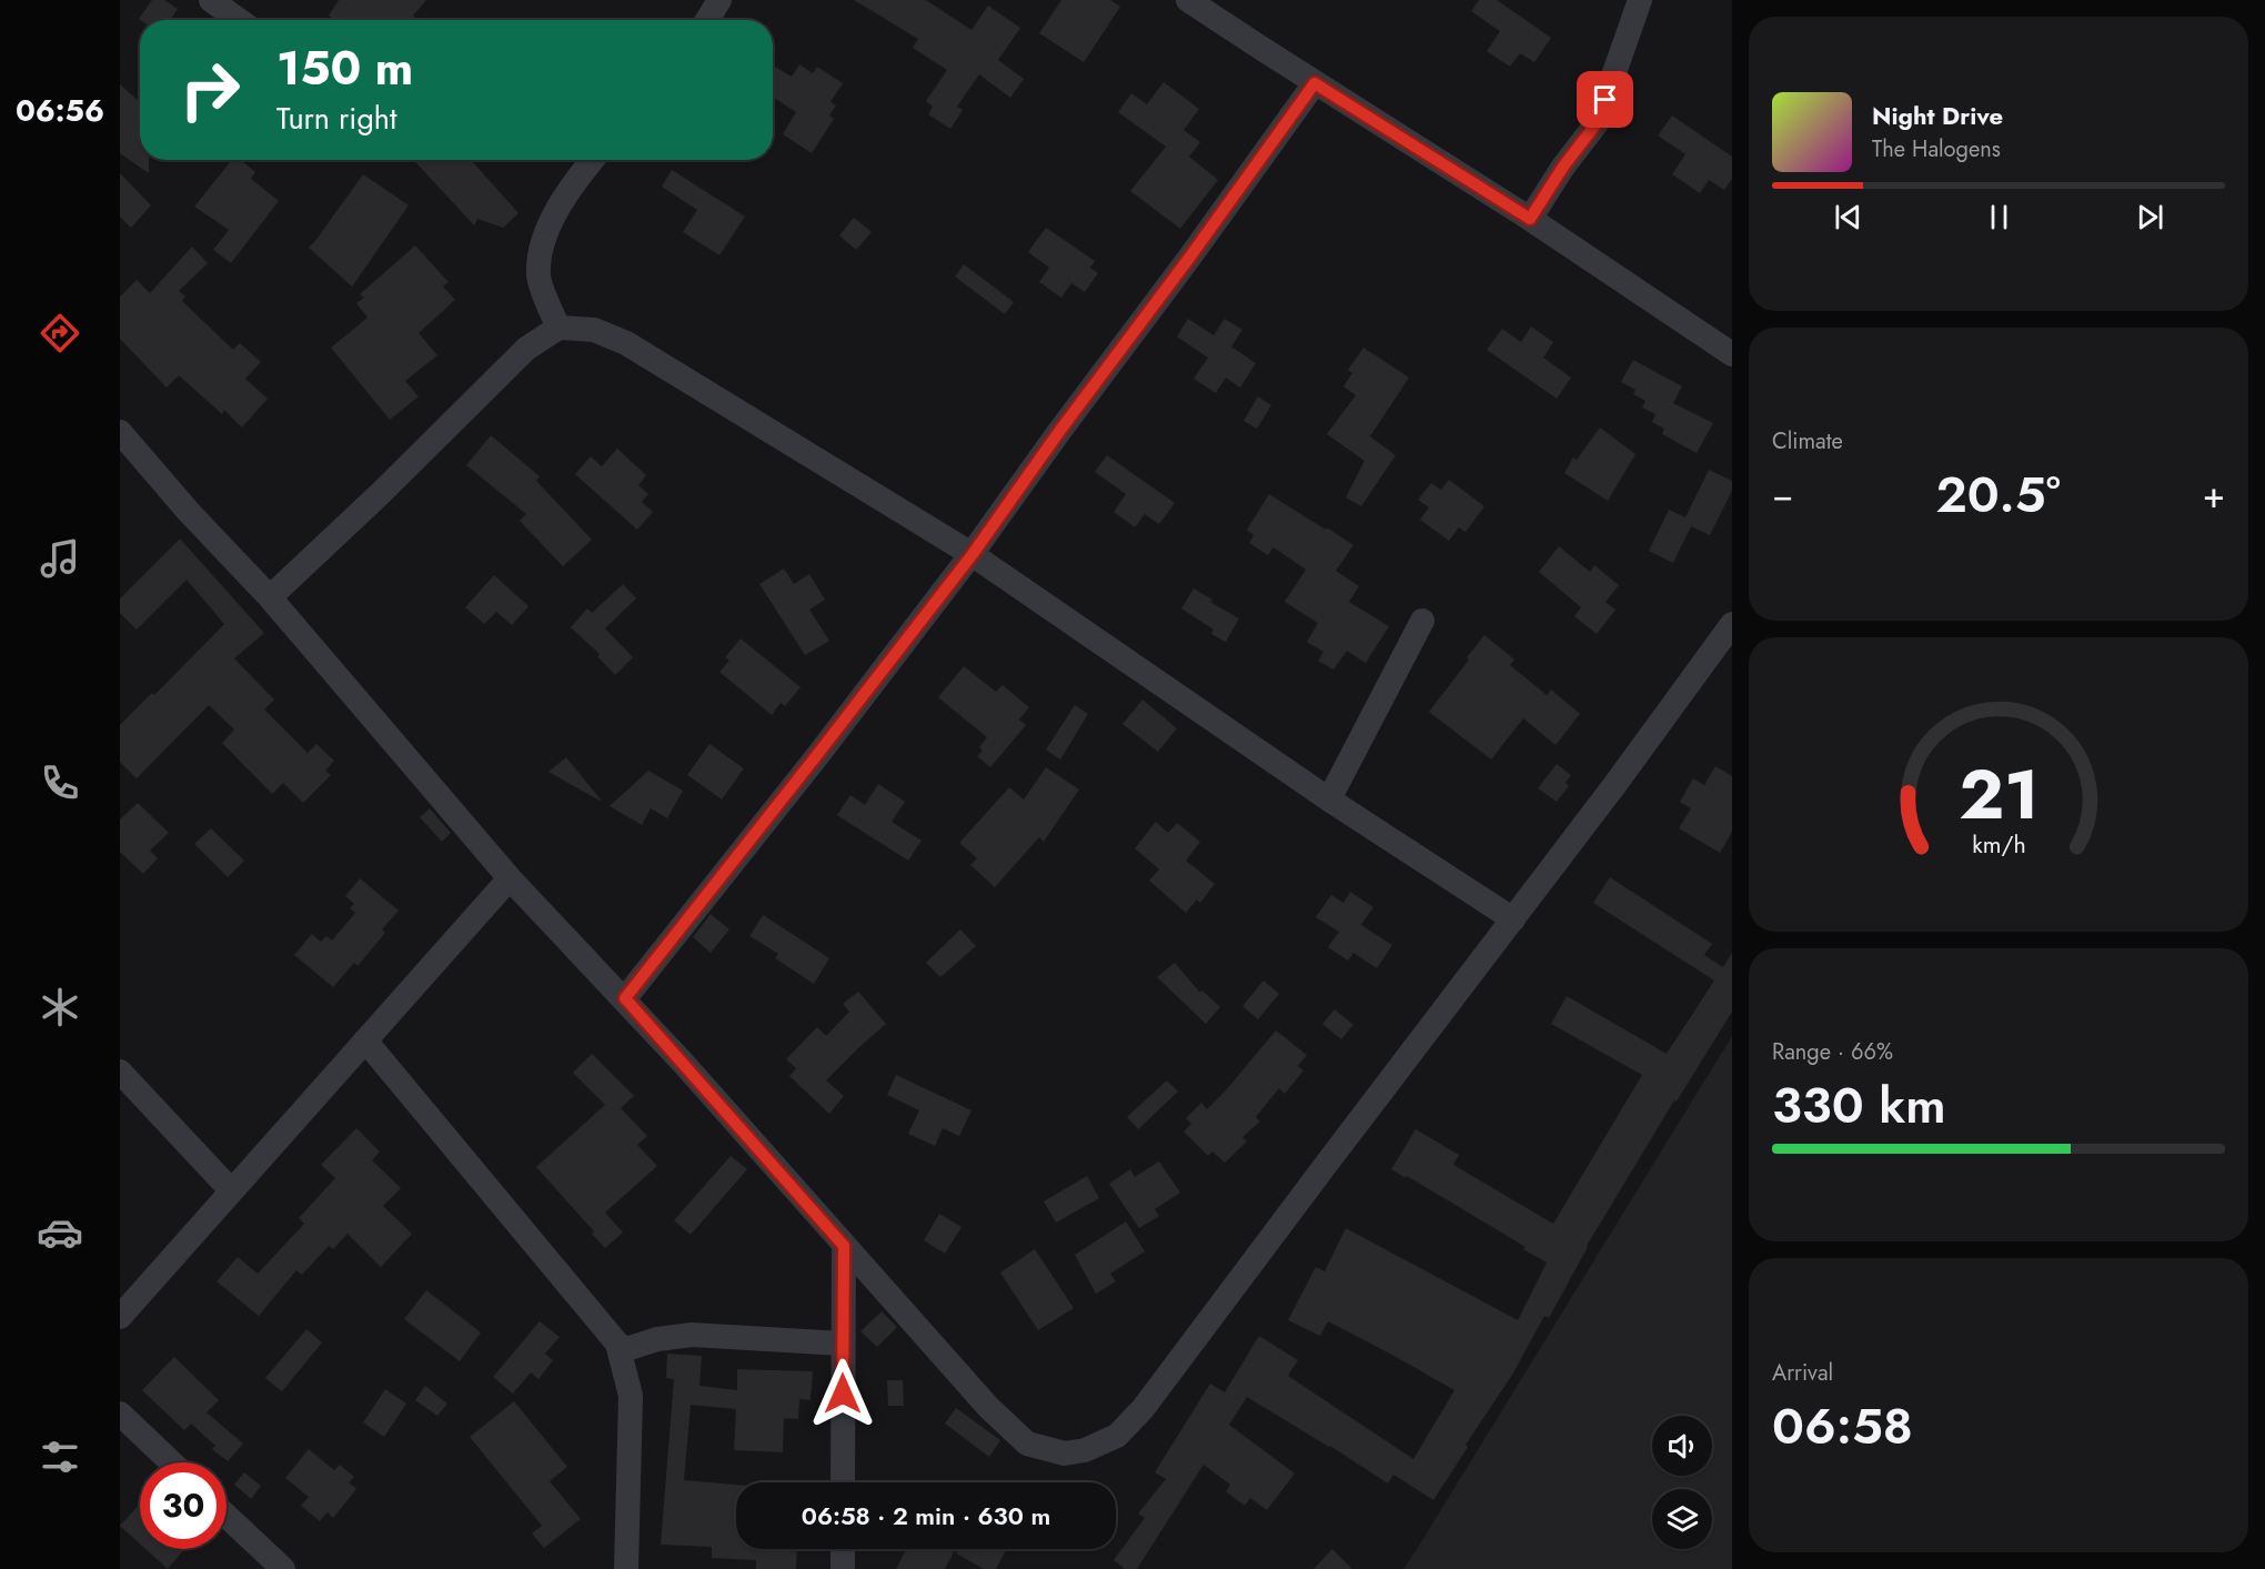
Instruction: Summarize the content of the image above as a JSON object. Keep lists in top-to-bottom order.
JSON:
{
  "page": {
    "tabs": "06:56",
    "turn": ["150 m", "Turn right"],
    "song": ["Night Drive", "The Halogens"],
    "tile": [
      "Climate",
      ["Range · 66%", "330 km"],
      ["Arrival", "06:58"]
    ],
    "heat": ["−", "20.5°", "+"],
    "limit": "30",
    "trip": "06:58 · 2 min · 630 m",
    "gauge": ["21", "km/h"]
  }
}
